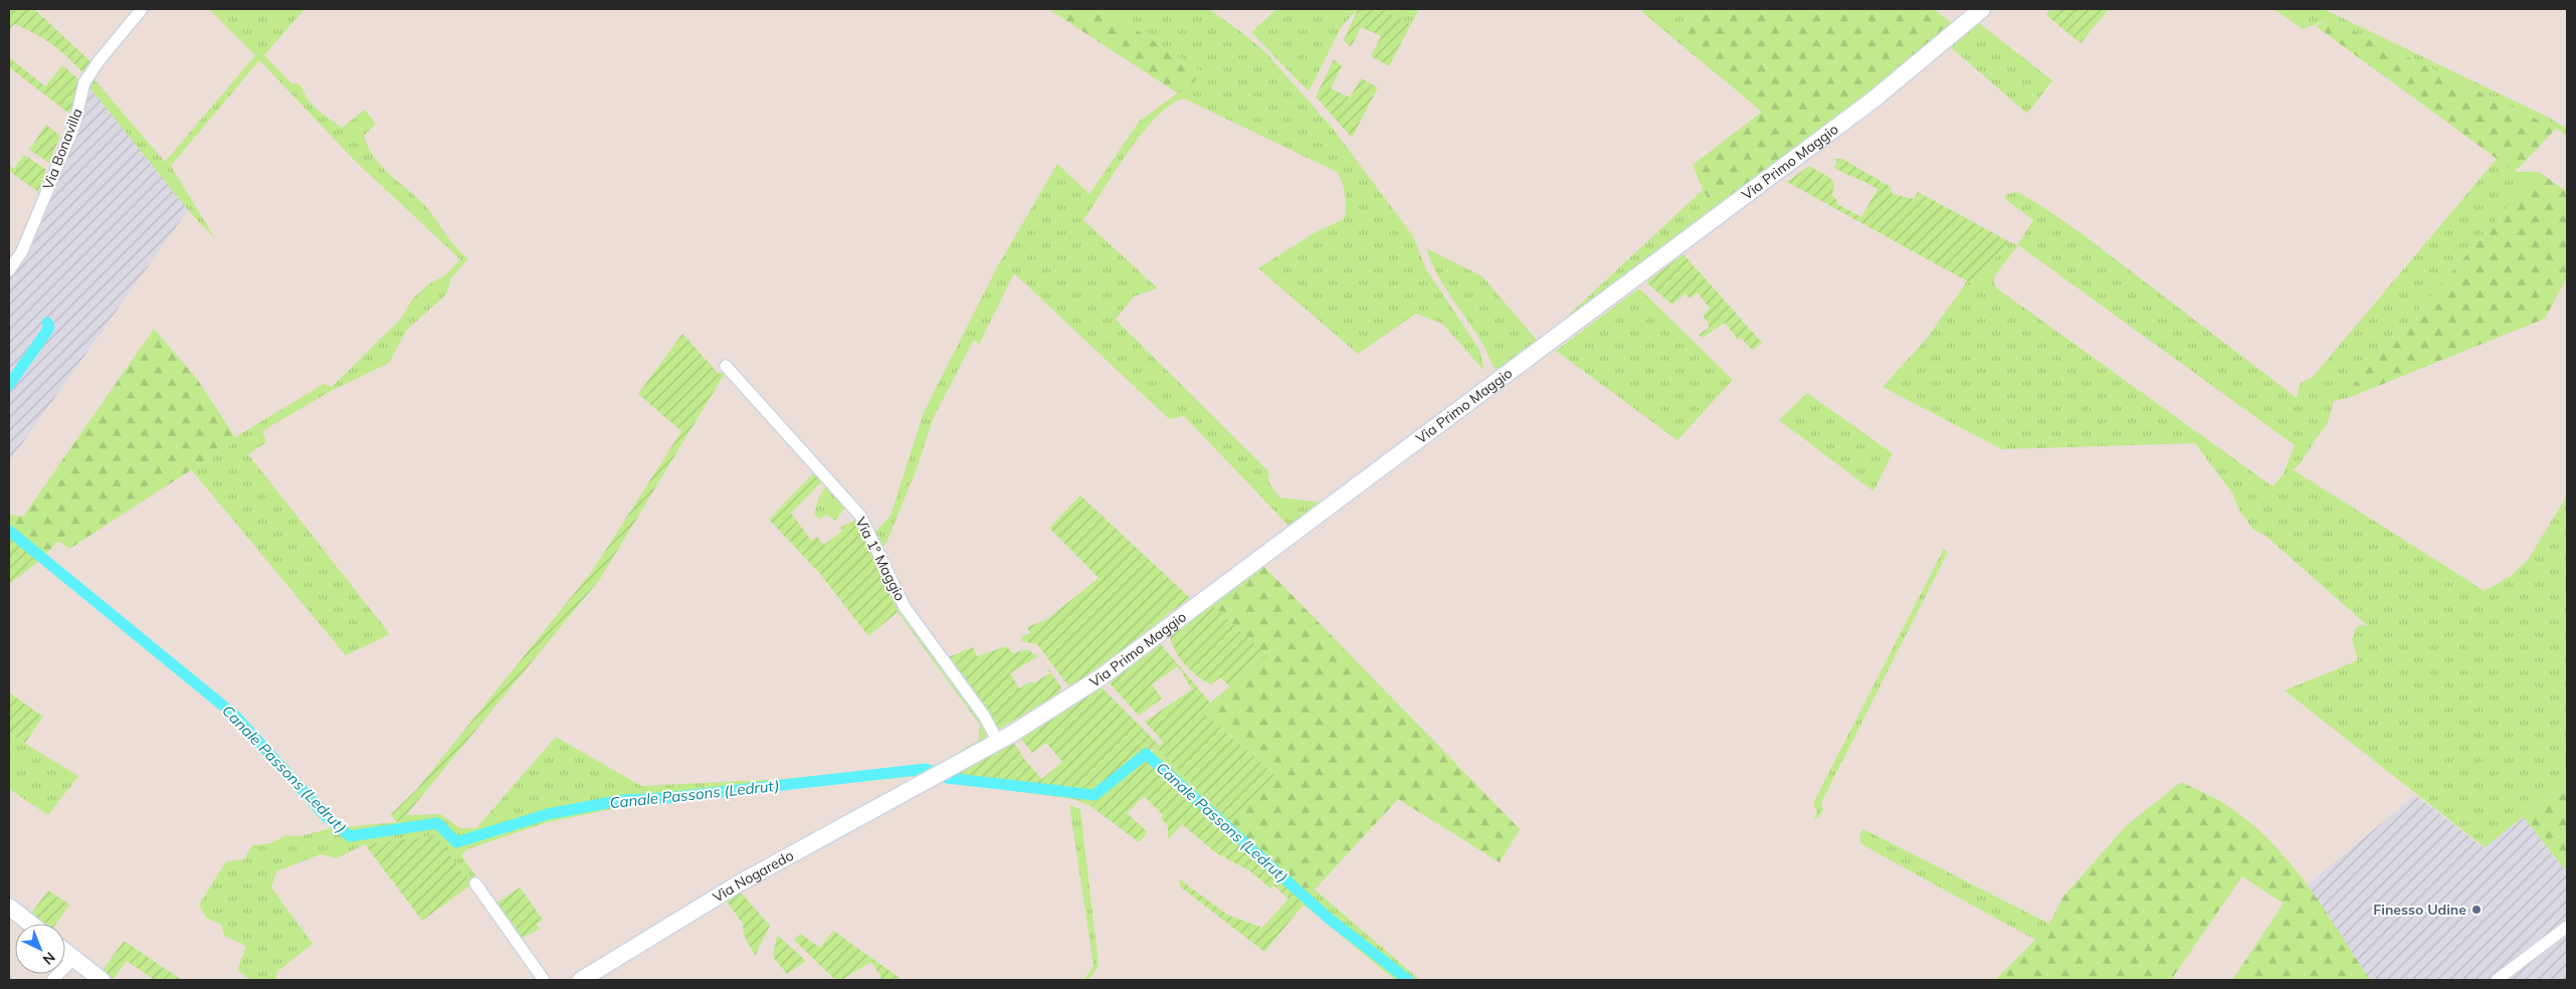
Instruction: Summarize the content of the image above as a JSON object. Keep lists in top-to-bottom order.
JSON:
{
  "streets": {
    "street": [
      "Via Bonavilla",
      "Via Primo Maggio",
      "Via 1° Maggio",
      "Via Nogaredo"
    ]
  },
  "crossings": [
    ["Via Primo Maggio", "Via 1° Maggio"],
    ["Via Primo Maggio", "Via Nogaredo"]
  ],
  "water": ["Canale Passons (Ledrut)"],
  "places": ["Finesso Udine"],
  "north": "bottom right"
}
